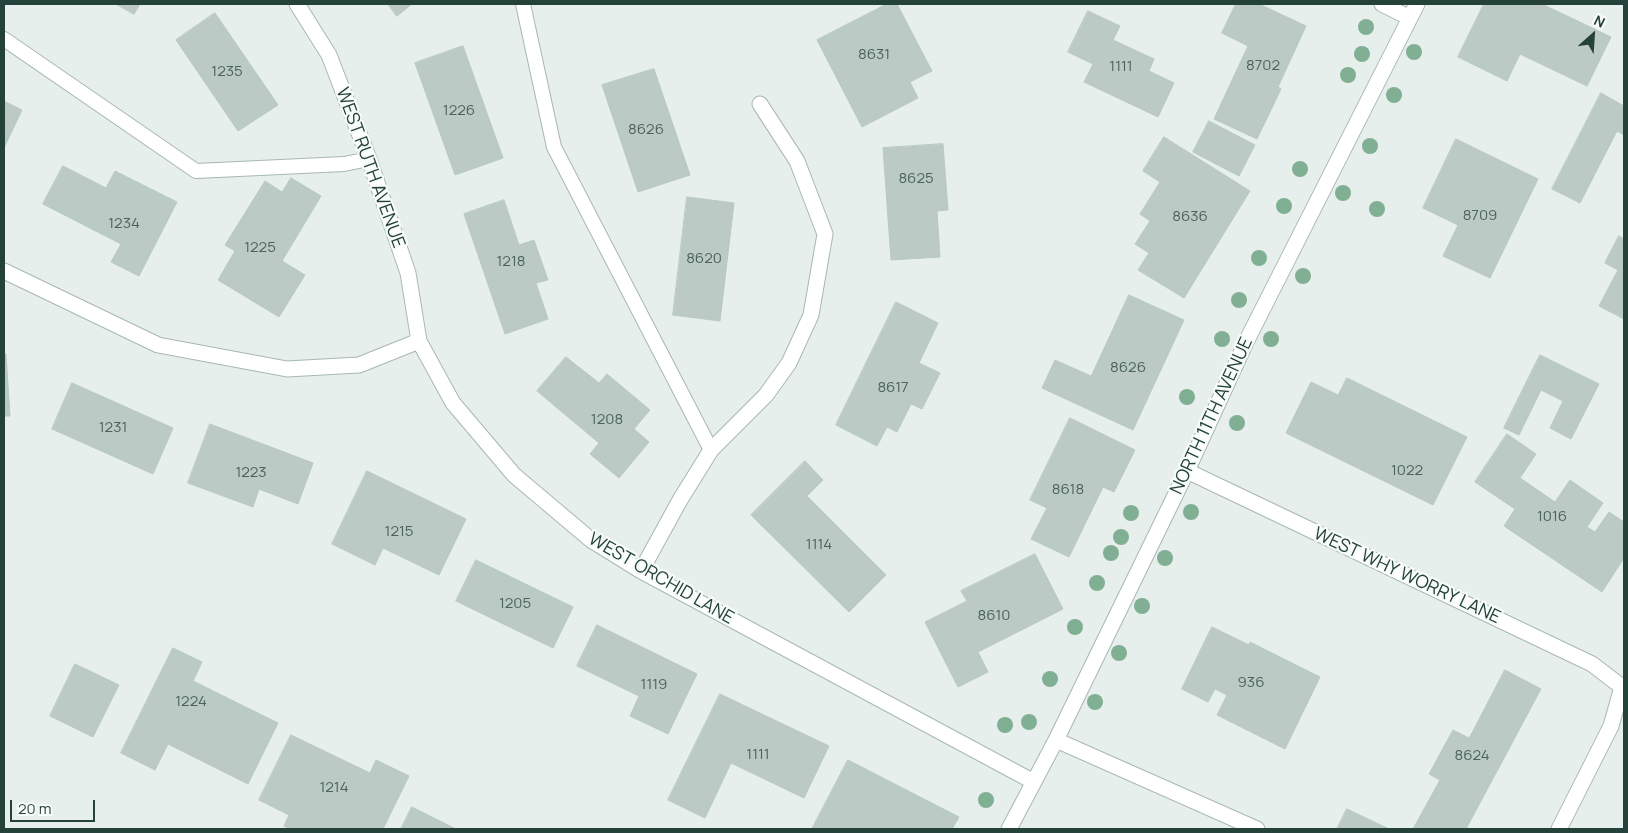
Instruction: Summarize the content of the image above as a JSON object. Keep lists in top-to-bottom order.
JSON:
{
  "streets": {
    "street": [
      "WEST RUTH AVENUE",
      "NORTH 11TH AVENUE",
      "WEST WHY WORRY LANE",
      "WEST ORCHID LANE"
    ]
  },
  "crossings": [
    ["WEST RUTH AVENUE", "WEST ORCHID LANE"],
    ["NORTH 11TH AVENUE", "WEST WHY WORRY LANE"],
    ["NORTH 11TH AVENUE", "WEST ORCHID LANE"]
  ],
  "house_numbers": [
    "8631",
    "8702",
    "1111",
    "1235",
    "1226",
    "8626",
    "8625",
    "8709",
    "8636",
    "1234",
    "1225",
    "8620",
    "1218",
    "8626",
    "8617",
    "1208",
    "1231",
    "1022",
    "1223",
    "8618",
    "1016",
    "1215",
    "1114",
    "1205",
    "8610",
    "936",
    "1119",
    "1224",
    "1111",
    "8624",
    "1214"
  ],
  "scale_bar": "20 m",
  "north": "top right"
}
